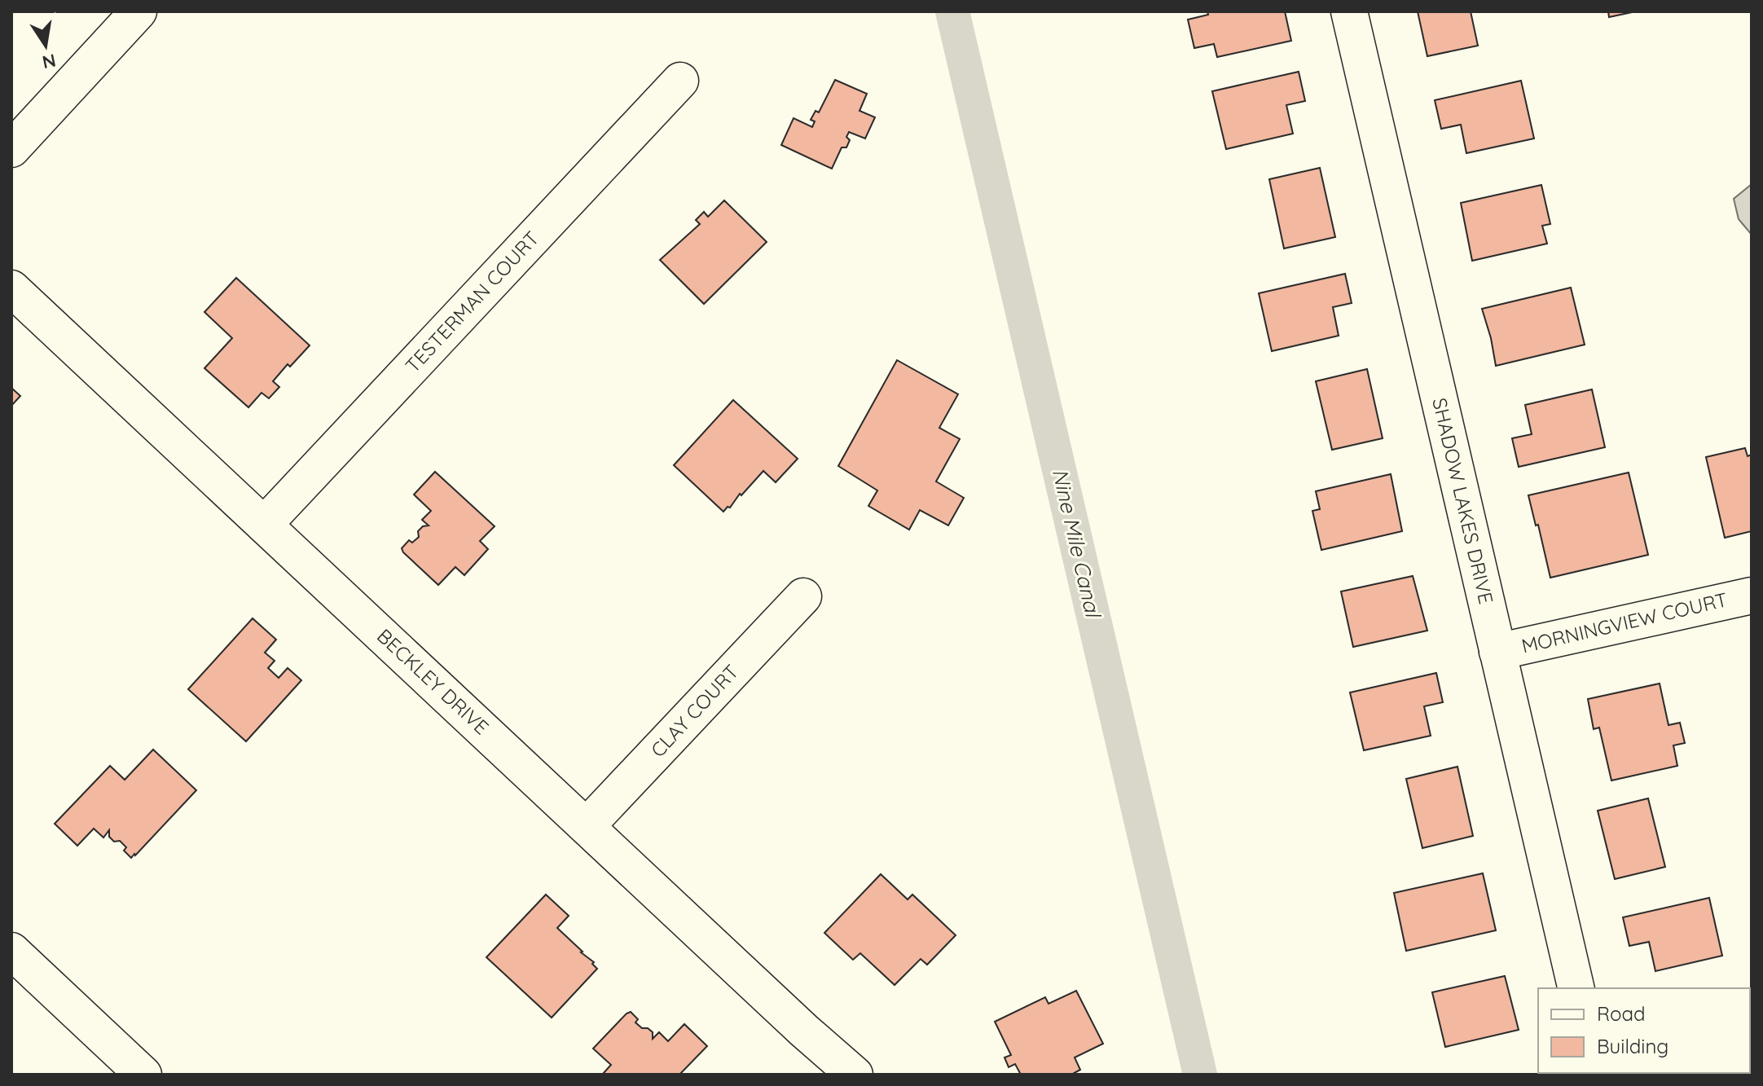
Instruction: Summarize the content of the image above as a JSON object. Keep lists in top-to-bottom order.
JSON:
{
  "streets": {
    "street": [
      "TESTERMAN COURT",
      "SHADOW LAKES DRIVE",
      "MORNINGVIEW COURT",
      "BECKLEY DRIVE",
      "CLAY COURT"
    ]
  },
  "crossings": [
    ["TESTERMAN COURT", "BECKLEY DRIVE"],
    ["SHADOW LAKES DRIVE", "MORNINGVIEW COURT"],
    ["BECKLEY DRIVE", "CLAY COURT"]
  ],
  "water": ["Nine Mile Canal"],
  "legend": ["Road", "Building"],
  "north": "bottom"
}
